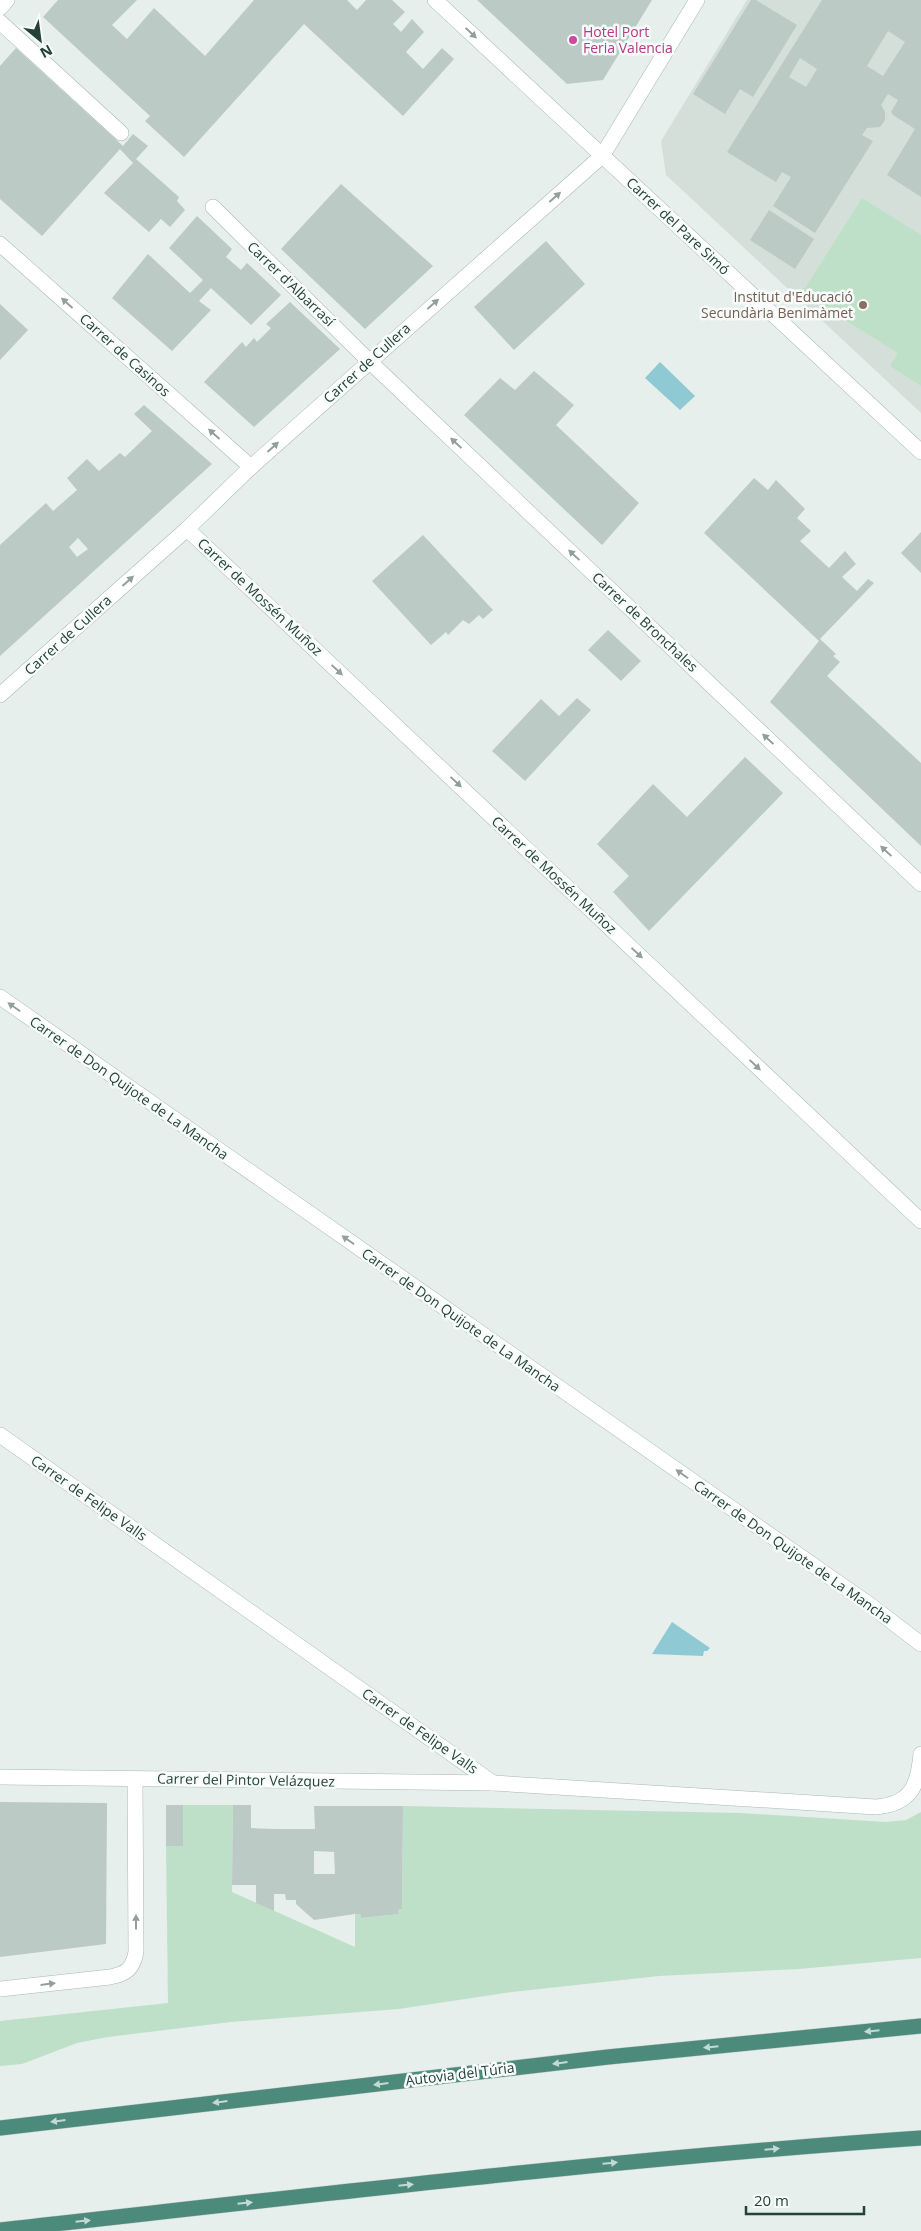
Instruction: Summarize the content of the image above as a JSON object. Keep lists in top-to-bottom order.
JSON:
{
  "streets": {
    "highway": ["Autovia del Túria"],
    "street": [
      "Carrer del Pare Simó",
      "Carrer d'Albarrasí",
      "Carrer de Casinos",
      "Carrer de Cullera",
      "Carrer de Mossén Muñoz",
      "Carrer de Bronchales",
      "Carrer de Don Quijote de La Mancha",
      "Carrer de Felipe Valls",
      "Carrer del Pintor Velázquez"
    ]
  },
  "crossings": [
    ["Carrer del Pare Simó", "Carrer de Cullera"],
    ["Carrer d'Albarrasí", "Carrer de Cullera"],
    ["Carrer d'Albarrasí", "Carrer de Bronchales"],
    ["Carrer de Casinos", "Carrer de Cullera"],
    ["Carrer de Cullera", "Carrer de Mossén Muñoz"],
    ["Carrer de Cullera", "Carrer de Bronchales"],
    ["Carrer de Felipe Valls", "Carrer del Pintor Velázquez"]
  ],
  "one_way": [
    "Carrer de Casinos",
    "Carrer de Cullera",
    "Carrer de Mossén Muñoz",
    "Carrer de Bronchales",
    "Carrer de Don Quijote de La Mancha"
  ],
  "places": ["Hotel Port Feria Valencia", "Institut d'Educació Secundària Benimàmet"],
  "scale_bar": "20 m",
  "north": "bottom right"
}
